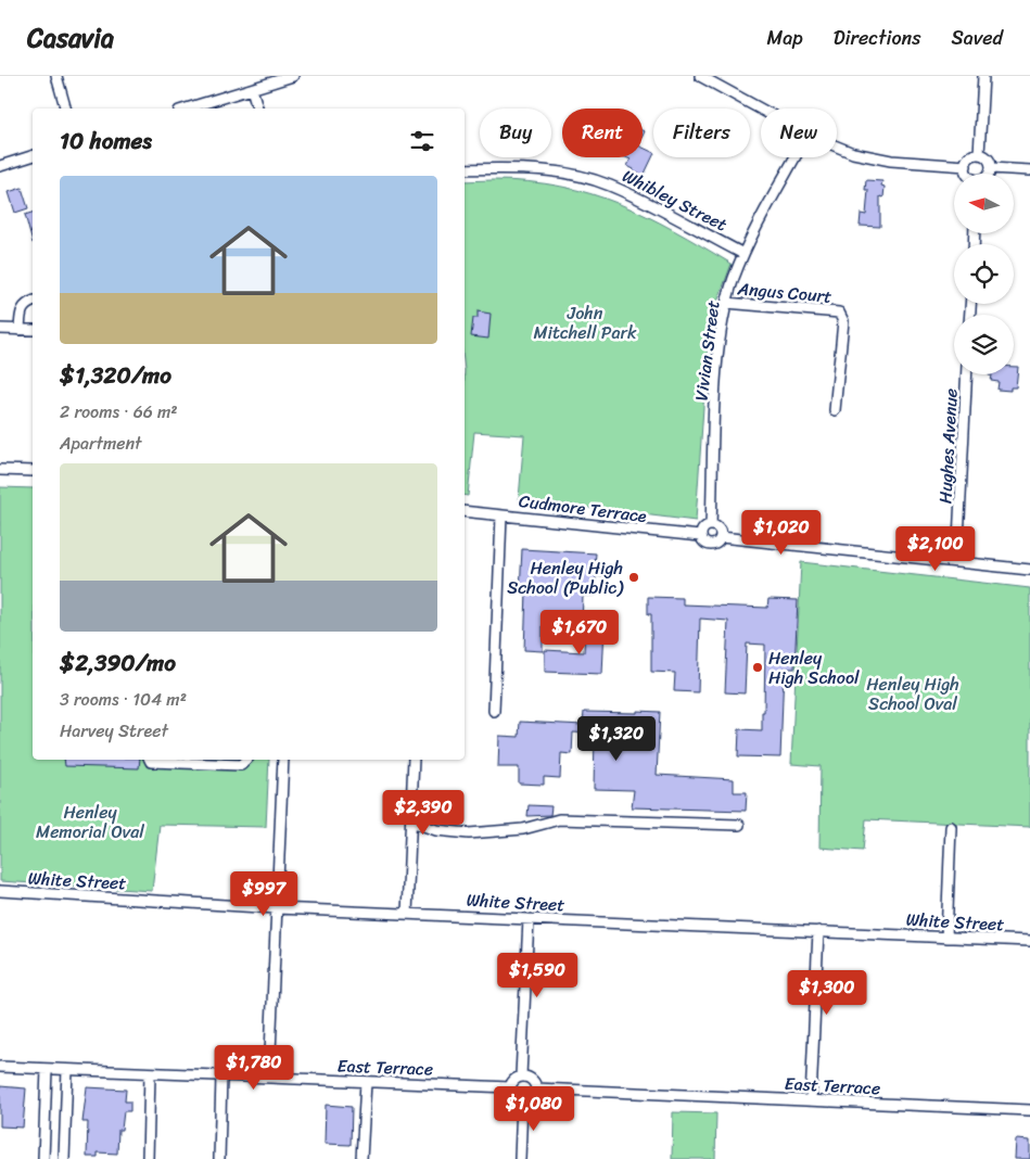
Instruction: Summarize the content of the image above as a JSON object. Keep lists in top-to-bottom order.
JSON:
{
  "streets": {
    "street": [
      "Whibley Street",
      "Angus Court",
      "Vivian Street",
      "Hughes Avenue",
      "Cudmore Terrace",
      "White Street",
      "East Terrace"
    ]
  },
  "crossings": [
    ["Whibley Street", "Vivian Street"],
    ["Angus Court", "Vivian Street"],
    ["Vivian Street", "Cudmore Terrace"]
  ],
  "parks": ["John Mitchell Park", "Henley High School Oval", "Henley Memorial Oval"],
  "places": ["Henley High School (Public)", "Henley High School"],
  "north": "left",
  "page": {
    "header": "Casavia",
    "nav": ["Map", "Directions", "Saved"],
    "chip": [
      "Buy",
      "Rent",
      "Filters",
      "New"
    ],
    "heading": "10 homes",
    "list": [
      {
        "name": "$1,320/mo",
        "note": "2 rooms · 66 m² · Apartment"
      },
      {
        "name": "$2,390/mo",
        "note": "3 rooms · 104 m² · Harvey Street"
      }
    ],
    "price": [
      "$1,020",
      "$2,100",
      "$1,670",
      "$1,320",
      "$2,390",
      "$997",
      "$1,590",
      "$1,300",
      "$1,780",
      "$1,080"
    ]
  }
}
